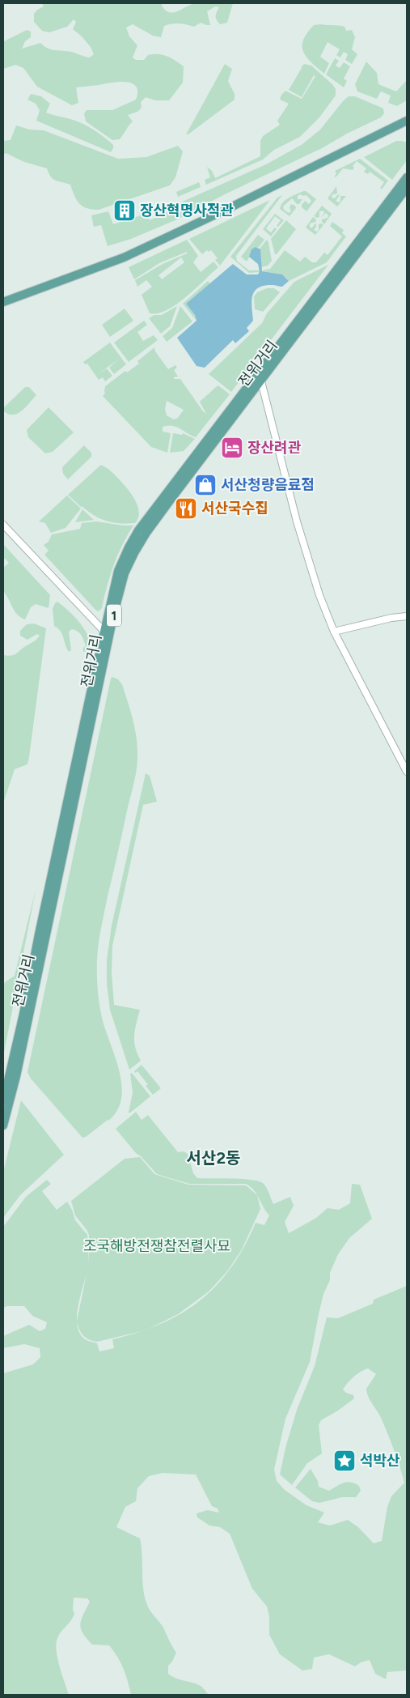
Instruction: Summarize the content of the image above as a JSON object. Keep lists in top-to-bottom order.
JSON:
{
  "streets": {
    "main road": ["전위거리", "1"]
  },
  "districts": ["서산2동"],
  "parks": ["조국해방전쟁참전렬사묘"],
  "places": {
    "building": ["장산혁명사적관"],
    "hotel": ["장산려관"],
    "shop": ["서산청량음료점"],
    "restaurant": ["서산국수집"],
    "place": ["석박산"]
  }
}
